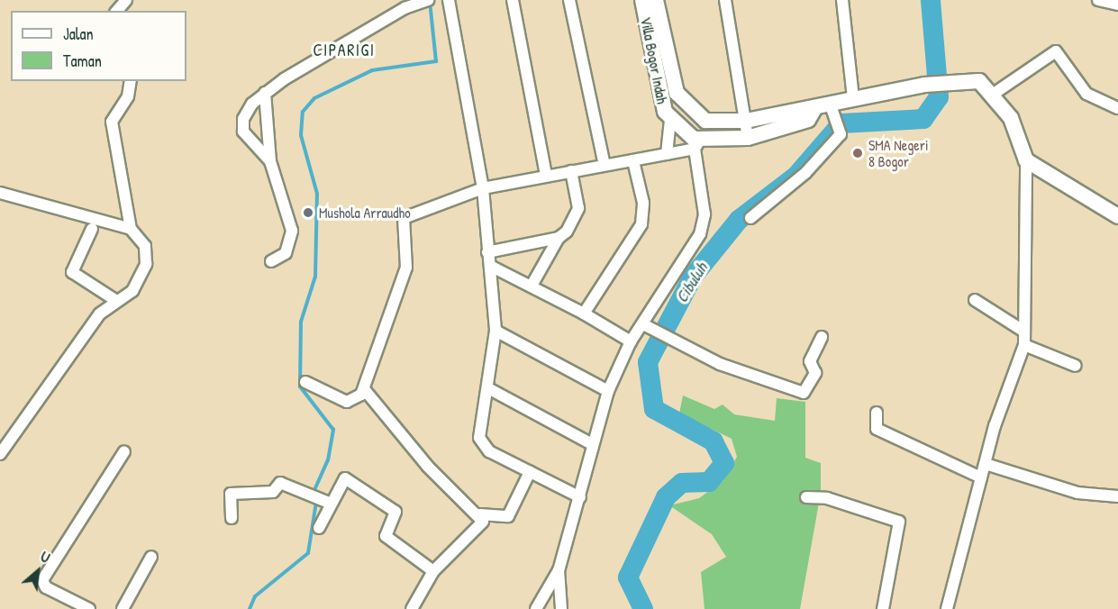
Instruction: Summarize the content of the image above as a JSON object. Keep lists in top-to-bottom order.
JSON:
{
  "streets": {
    "street": ["Villa Bogor Indah"]
  },
  "districts": ["CIPARIGI"],
  "water": ["Cibuluh"],
  "places": ["SMA Negeri 8 Bogor", "Mushola Arraudho"],
  "legend": ["Jalan", "Taman"],
  "north": "top right"
}
